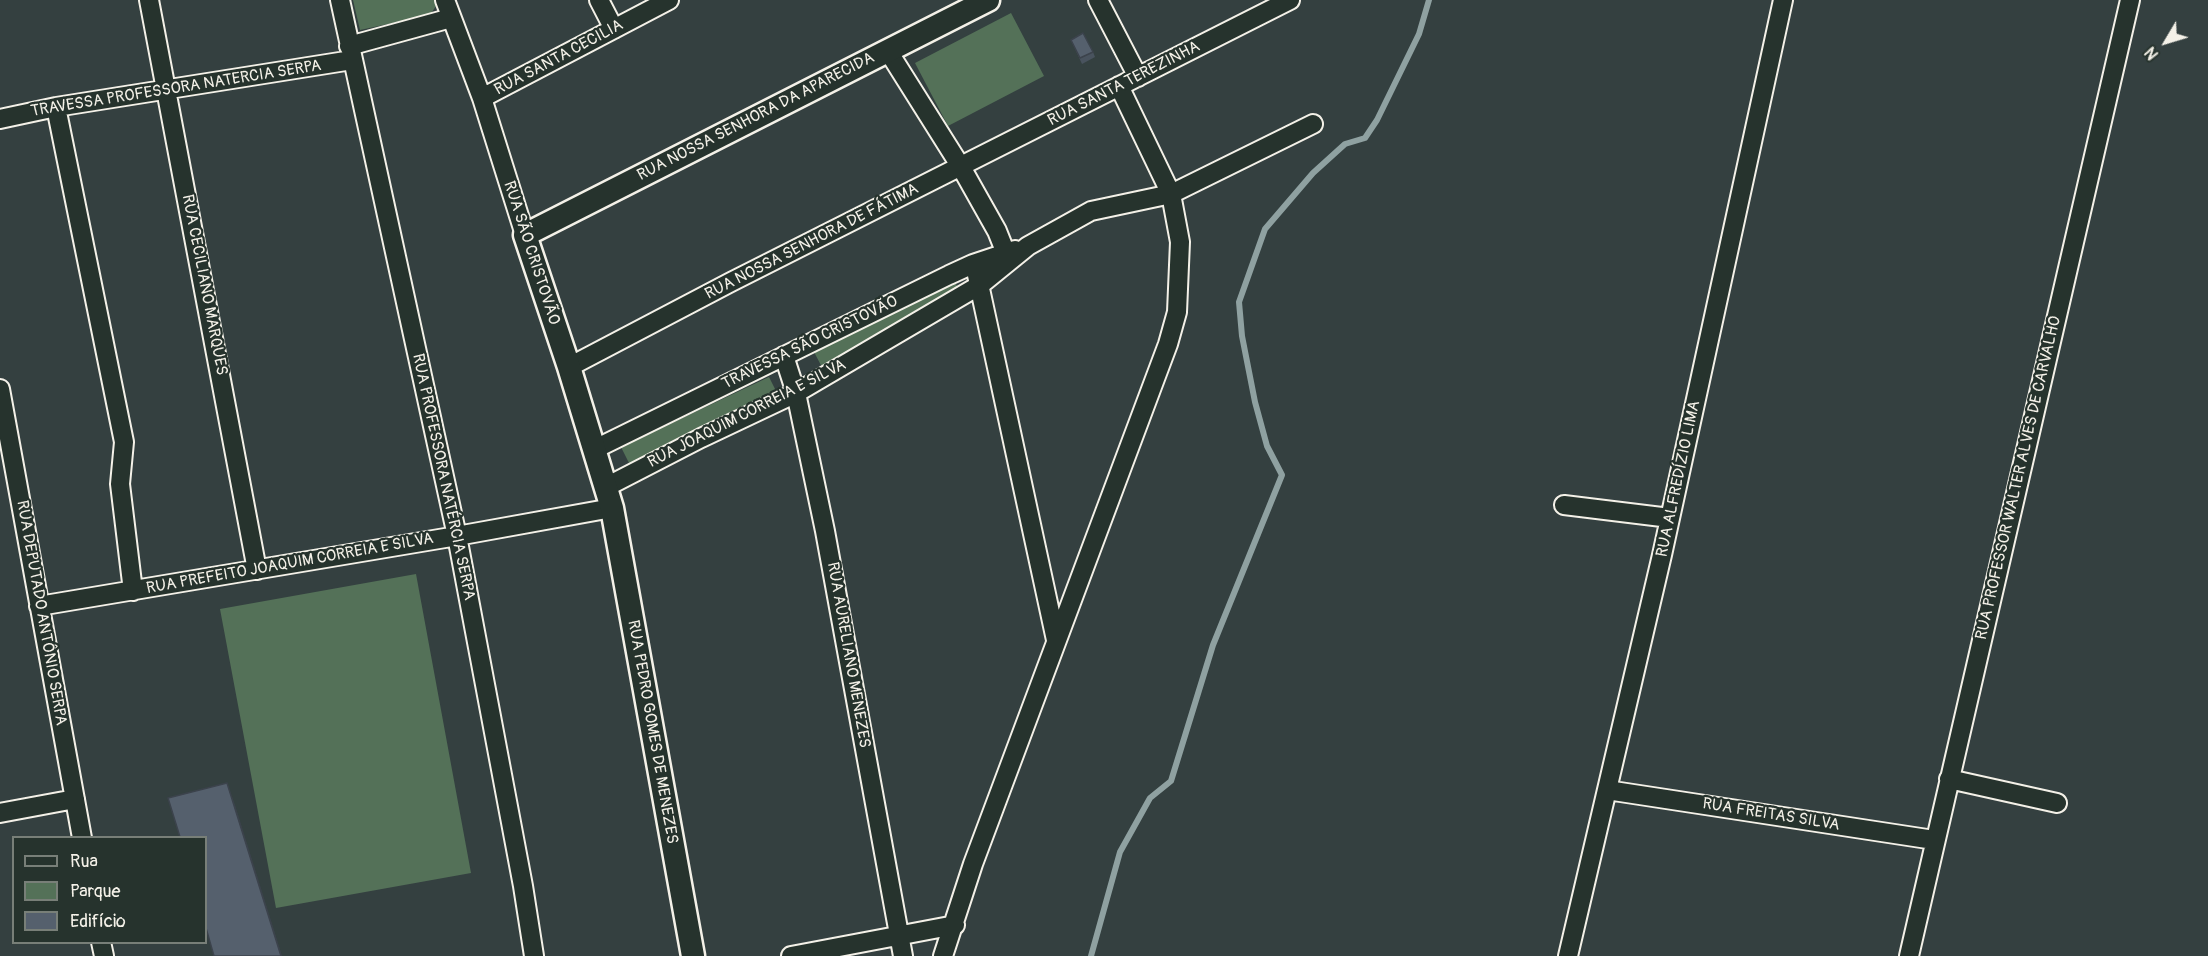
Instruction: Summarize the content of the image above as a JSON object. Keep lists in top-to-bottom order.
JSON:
{
  "streets": {
    "street": [
      "RUA SANTA CECILIA",
      "RUA SANTA TEREZINHA",
      "TRAVESSA PROFESSORA NATERCIA SERPA",
      "RUA NOSSA SENHORA DA APARECIDA",
      "RUA NOSSA SENHORA DE FÁTIMA",
      "RUA SÃO CRISTOVÃO",
      "RUA CECILIANO MARQUES",
      "TRAVESSA SÃO CRISTOVÃO",
      "RUA JOAQUIM CORREIA E SILVA",
      "RUA PROFESSORA NATÉRCIA SERPA",
      "RUA PROFESSOR WALTER ALVES DE CARVALHO",
      "RUA ALFREDÍZIO LIMA",
      "RUA PREFEITO JOAQUIM CORREIA E SILVA",
      "RUA DEPUTADO ANTÔNIO SERPA",
      "RUA AURELIANO MENEZES",
      "RUA PEDRO GOMES DE MENEZES",
      "RUA FREITAS SILVA"
    ]
  },
  "crossings": [
    ["RUA SANTA CECILIA", "RUA SÃO CRISTOVÃO"],
    ["RUA SANTA TEREZINHA", "RUA NOSSA SENHORA DE FÁTIMA"],
    ["TRAVESSA PROFESSORA NATERCIA SERPA", "RUA SÃO CRISTOVÃO"],
    ["TRAVESSA PROFESSORA NATERCIA SERPA", "RUA CECILIANO MARQUES"],
    ["TRAVESSA PROFESSORA NATERCIA SERPA", "RUA PROFESSORA NATÉRCIA SERPA"],
    ["RUA NOSSA SENHORA DA APARECIDA", "RUA SÃO CRISTOVÃO"],
    ["RUA NOSSA SENHORA DE FÁTIMA", "RUA SÃO CRISTOVÃO"],
    ["RUA SÃO CRISTOVÃO", "TRAVESSA SÃO CRISTOVÃO"],
    ["RUA SÃO CRISTOVÃO", "RUA JOAQUIM CORREIA E SILVA"],
    ["RUA SÃO CRISTOVÃO", "RUA PREFEITO JOAQUIM CORREIA E SILVA"],
    ["RUA SÃO CRISTOVÃO", "RUA PEDRO GOMES DE MENEZES"],
    ["RUA CECILIANO MARQUES", "RUA PREFEITO JOAQUIM CORREIA E SILVA"],
    ["TRAVESSA SÃO CRISTOVÃO", "RUA JOAQUIM CORREIA E SILVA"],
    ["TRAVESSA SÃO CRISTOVÃO", "RUA AURELIANO MENEZES"],
    ["RUA JOAQUIM CORREIA E SILVA", "RUA PREFEITO JOAQUIM CORREIA E SILVA"],
    ["RUA JOAQUIM CORREIA E SILVA", "RUA AURELIANO MENEZES"],
    ["RUA JOAQUIM CORREIA E SILVA", "RUA PEDRO GOMES DE MENEZES"],
    ["RUA PROFESSORA NATÉRCIA SERPA", "RUA PREFEITO JOAQUIM CORREIA E SILVA"],
    ["RUA PROFESSOR WALTER ALVES DE CARVALHO", "RUA FREITAS SILVA"],
    ["RUA ALFREDÍZIO LIMA", "RUA FREITAS SILVA"],
    ["RUA PREFEITO JOAQUIM CORREIA E SILVA", "RUA DEPUTADO ANTÔNIO SERPA"],
    ["RUA PREFEITO JOAQUIM CORREIA E SILVA", "RUA PEDRO GOMES DE MENEZES"]
  ],
  "legend": ["Rua", "Parque", "Edifício"],
  "north": "bottom left"
}
